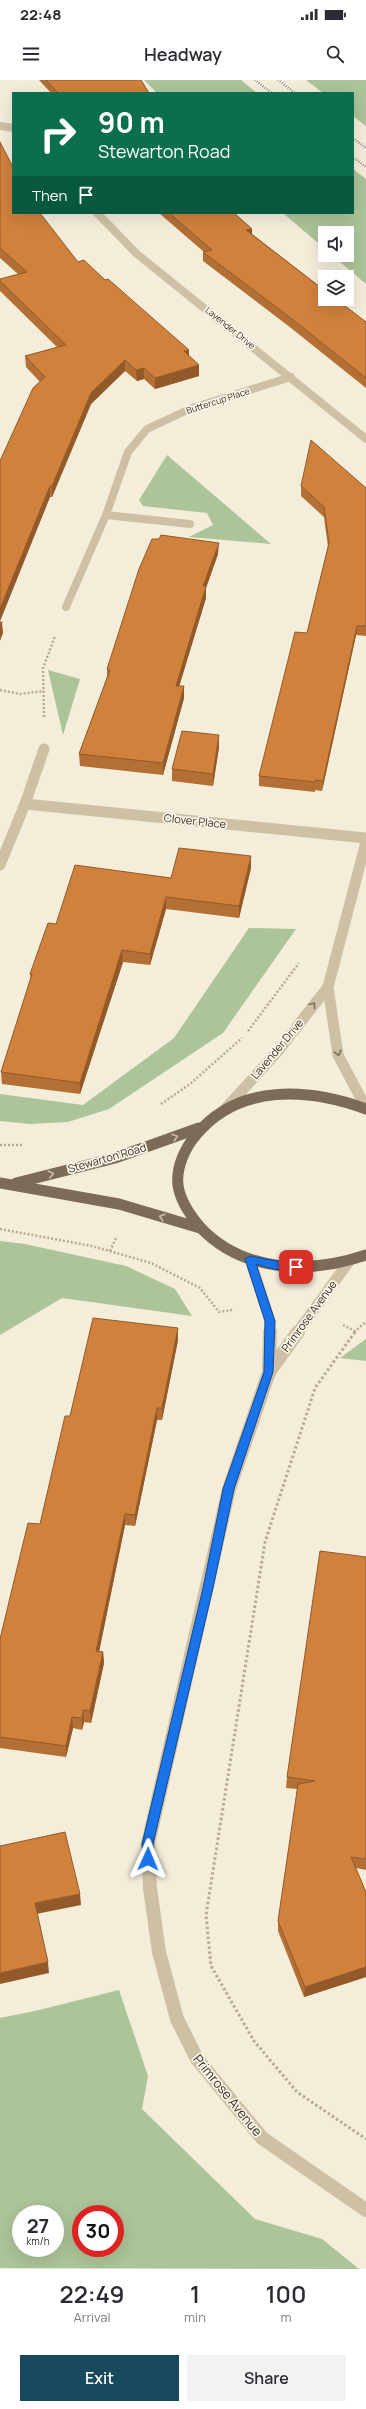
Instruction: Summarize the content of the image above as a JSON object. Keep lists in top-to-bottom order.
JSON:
{
  "streets": {
    "main road": ["Stewarton Road"],
    "street": [
      "Lavender Drive",
      "Buttercup Place",
      "Clover Place",
      "Primrose Avenue"
    ]
  },
  "crossings": [
    ["Lavender Drive", "Buttercup Place"],
    ["Lavender Drive", "Stewarton Road"],
    ["Stewarton Road", "Primrose Avenue"]
  ],
  "page": {
    "status": "22:48",
    "header": "Headway",
    "turn": ["90 m", "Stewarton Road"],
    "then": "Then",
    "speed": "27 km/h",
    "limit": "30",
    "eta": [
      "22:49",
      "Arrival",
      "1",
      "min",
      "100",
      "m"
    ],
    "buttons": ["Exit", "Share"]
  }
}
